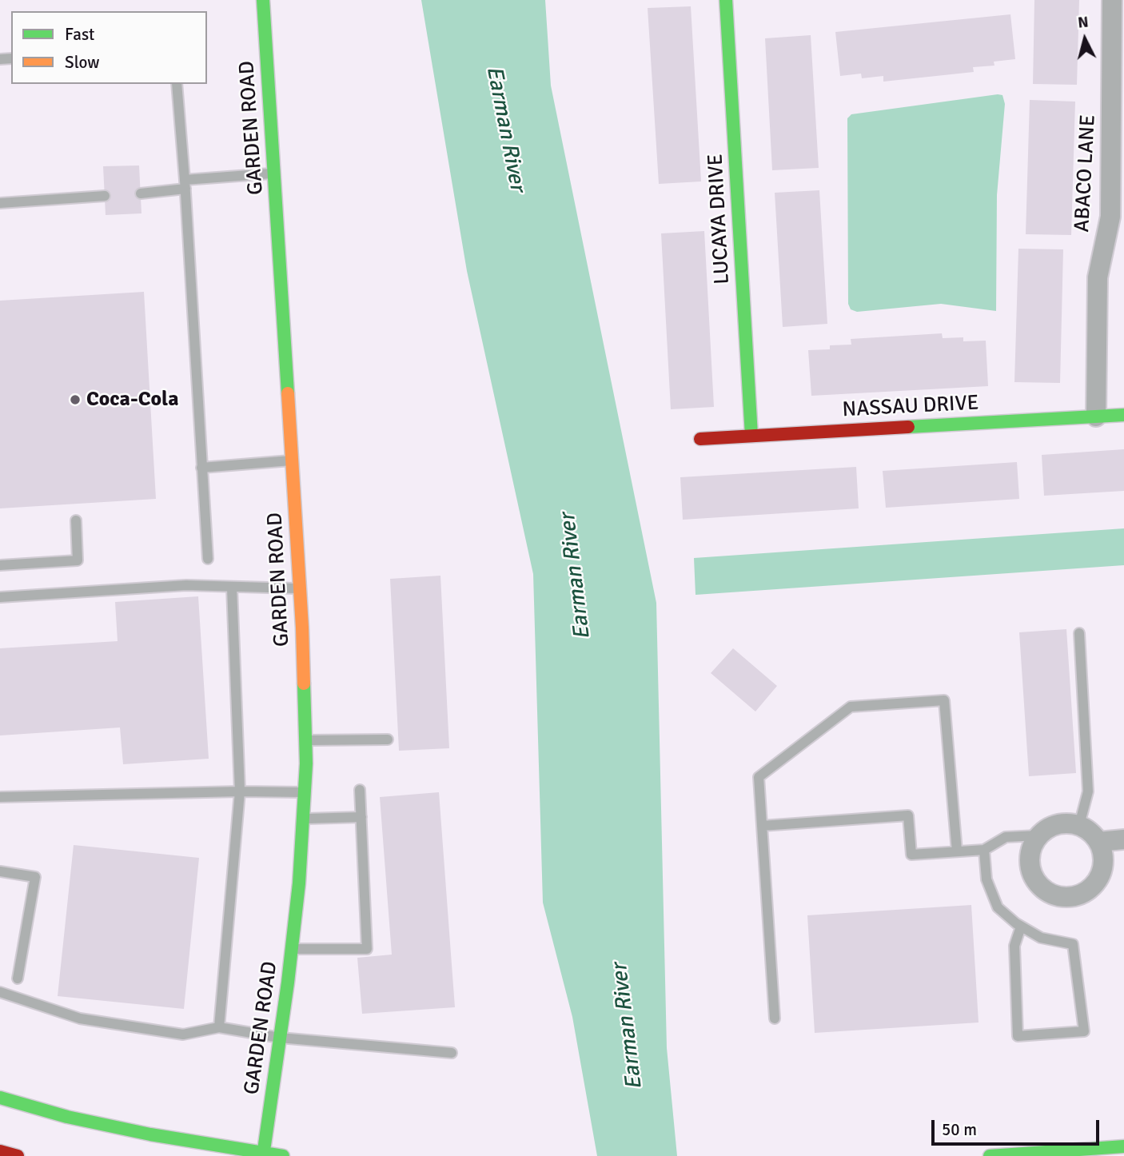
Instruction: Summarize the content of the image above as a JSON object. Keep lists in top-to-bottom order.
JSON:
{
  "streets": {
    "street": [
      "GARDEN ROAD",
      "ABACO LANE",
      "LUCAYA DRIVE",
      "NASSAU DRIVE"
    ]
  },
  "crossings": [
    ["ABACO LANE", "NASSAU DRIVE"],
    ["LUCAYA DRIVE", "NASSAU DRIVE"]
  ],
  "water": ["Earman River"],
  "places": ["Coca-Cola"],
  "legend": ["Fast", "Slow"],
  "scale_bar": "50 m",
  "north": "top"
}
